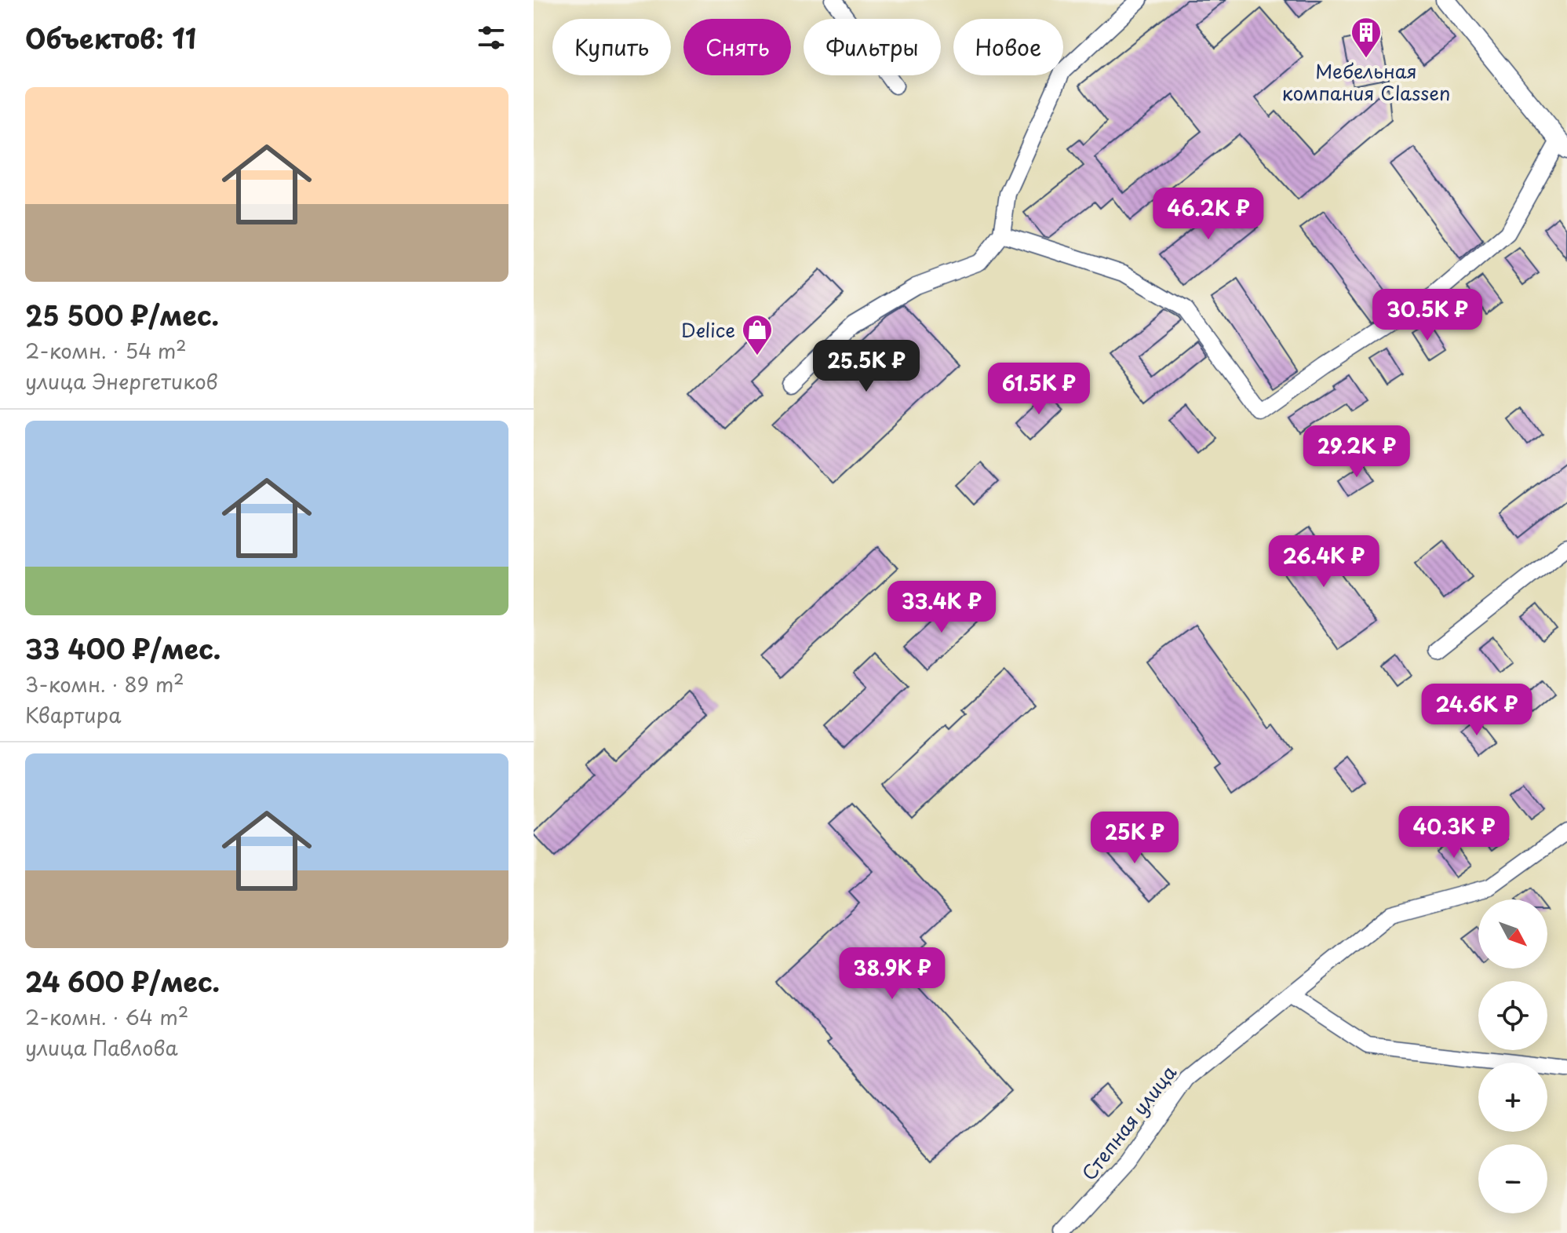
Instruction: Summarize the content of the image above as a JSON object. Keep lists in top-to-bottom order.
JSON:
{
  "streets": {
    "street": ["Степная улица"]
  },
  "places": {
    "building": ["Мебельная компания Сlassen"],
    "shop": ["Delice"]
  },
  "north": "bottom right",
  "page": {
    "heading": "Объектов: 11",
    "chip": [
      "Купить",
      "Снять",
      "Фильтры",
      "Новое"
    ],
    "list": [
      {
        "name": "25 500 ₽/мес.",
        "note": "2-комн. · 54 m² · улица Энергетиков"
      },
      {
        "name": "33 400 ₽/мес.",
        "note": "3-комн. · 89 m² · Квартира"
      },
      {
        "name": "24 600 ₽/мес.",
        "note": "2-комн. · 64 m² · улица Павлова"
      }
    ],
    "price": [
      "46.2K ₽",
      "30.5K ₽",
      "25.5K ₽",
      "61.5K ₽",
      "29.2K ₽",
      "26.4K ₽",
      "33.4K ₽",
      "24.6K ₽",
      "40.3K ₽",
      "25K ₽",
      "38.9K ₽"
    ],
    "map_buttons": ["+", "−"]
  }
}
